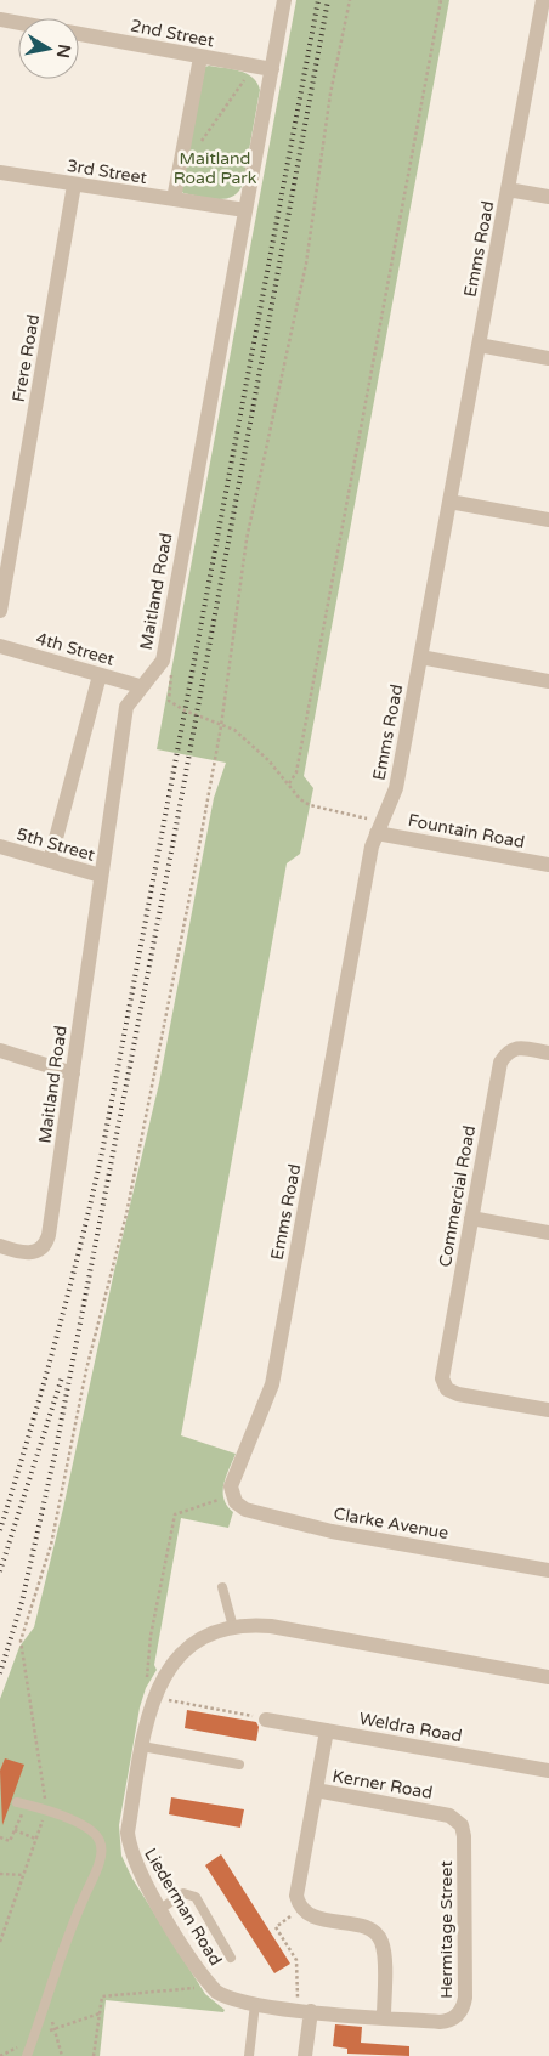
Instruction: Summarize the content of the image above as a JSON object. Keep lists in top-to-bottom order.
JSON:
{
  "streets": {
    "street": [
      "2nd Street",
      "3rd Street",
      "Emms Road",
      "Frere Road",
      "Maitland Road",
      "4th Street",
      "Fountain Road",
      "5th Street",
      "Commercial Road",
      "Clarke Avenue",
      "Weldra Road",
      "Kerner Road",
      "Liederman Road",
      "Hermitage Street"
    ]
  },
  "crossings": [
    ["2nd Street", "Maitland Road"],
    ["3rd Street", "Frere Road"],
    ["3rd Street", "Maitland Road"],
    ["Emms Road", "Fountain Road"],
    ["Emms Road", "Clarke Avenue"],
    ["Maitland Road", "4th Street"],
    ["Maitland Road", "5th Street"],
    ["Weldra Road", "Kerner Road"],
    ["Kerner Road", "Hermitage Street"],
    ["Liederman Road", "Hermitage Street"]
  ],
  "parks": ["Maitland Road Park"],
  "north": "right"
}
